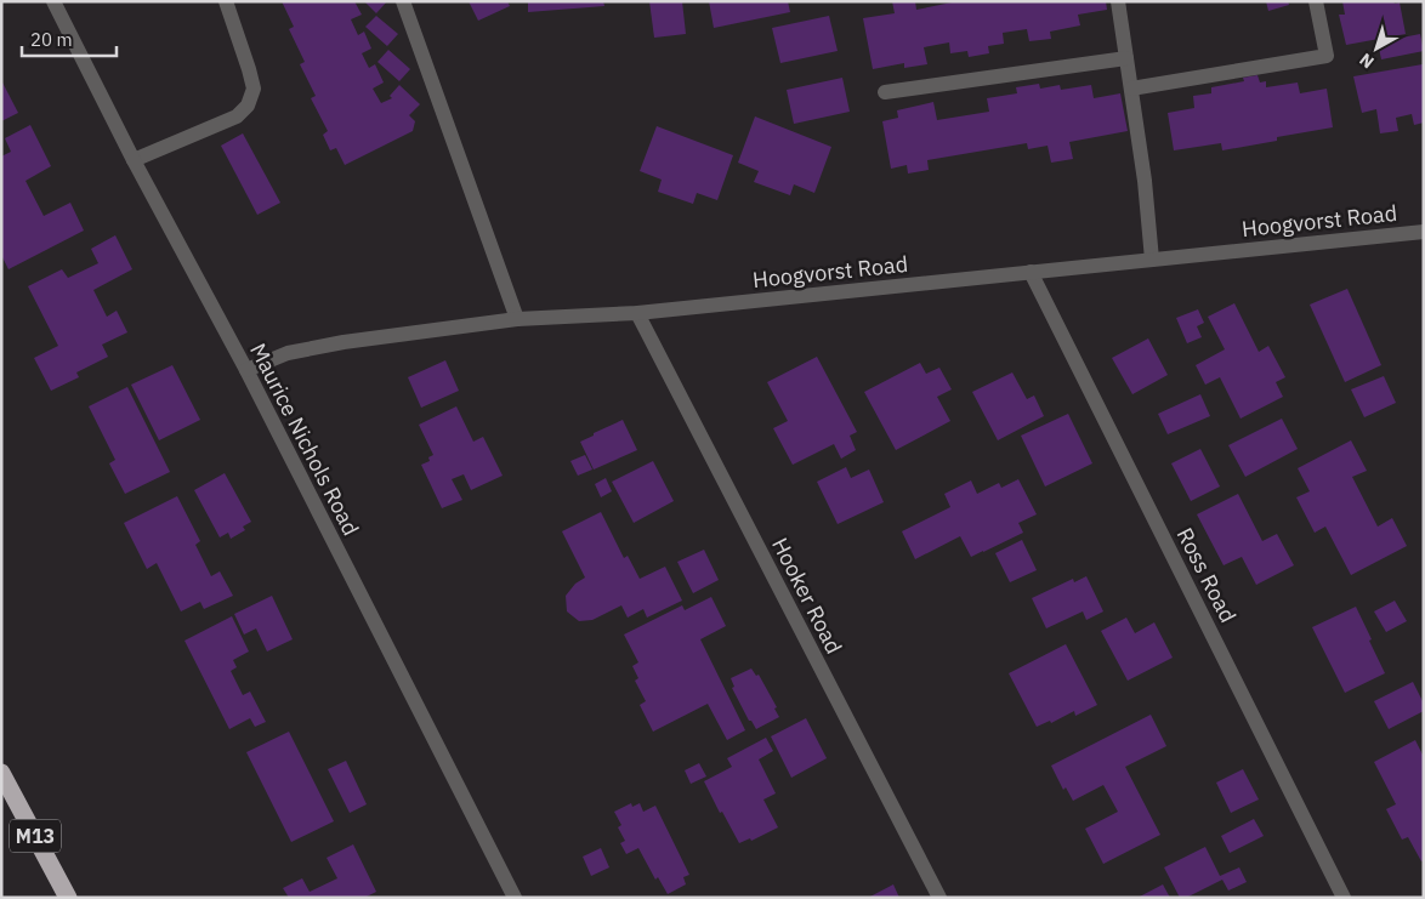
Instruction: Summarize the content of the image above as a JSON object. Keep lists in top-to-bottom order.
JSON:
{
  "streets": {
    "highway": ["M13"],
    "street": [
      "Hoogvorst Road",
      "Maurice Nichols Road",
      "Ross Road",
      "Hooker Road"
    ]
  },
  "crossings": [
    ["Hoogvorst Road", "Maurice Nichols Road"],
    ["Hoogvorst Road", "Ross Road"],
    ["Hoogvorst Road", "Hooker Road"]
  ],
  "scale_bar": "20 m",
  "north": "bottom left"
}
